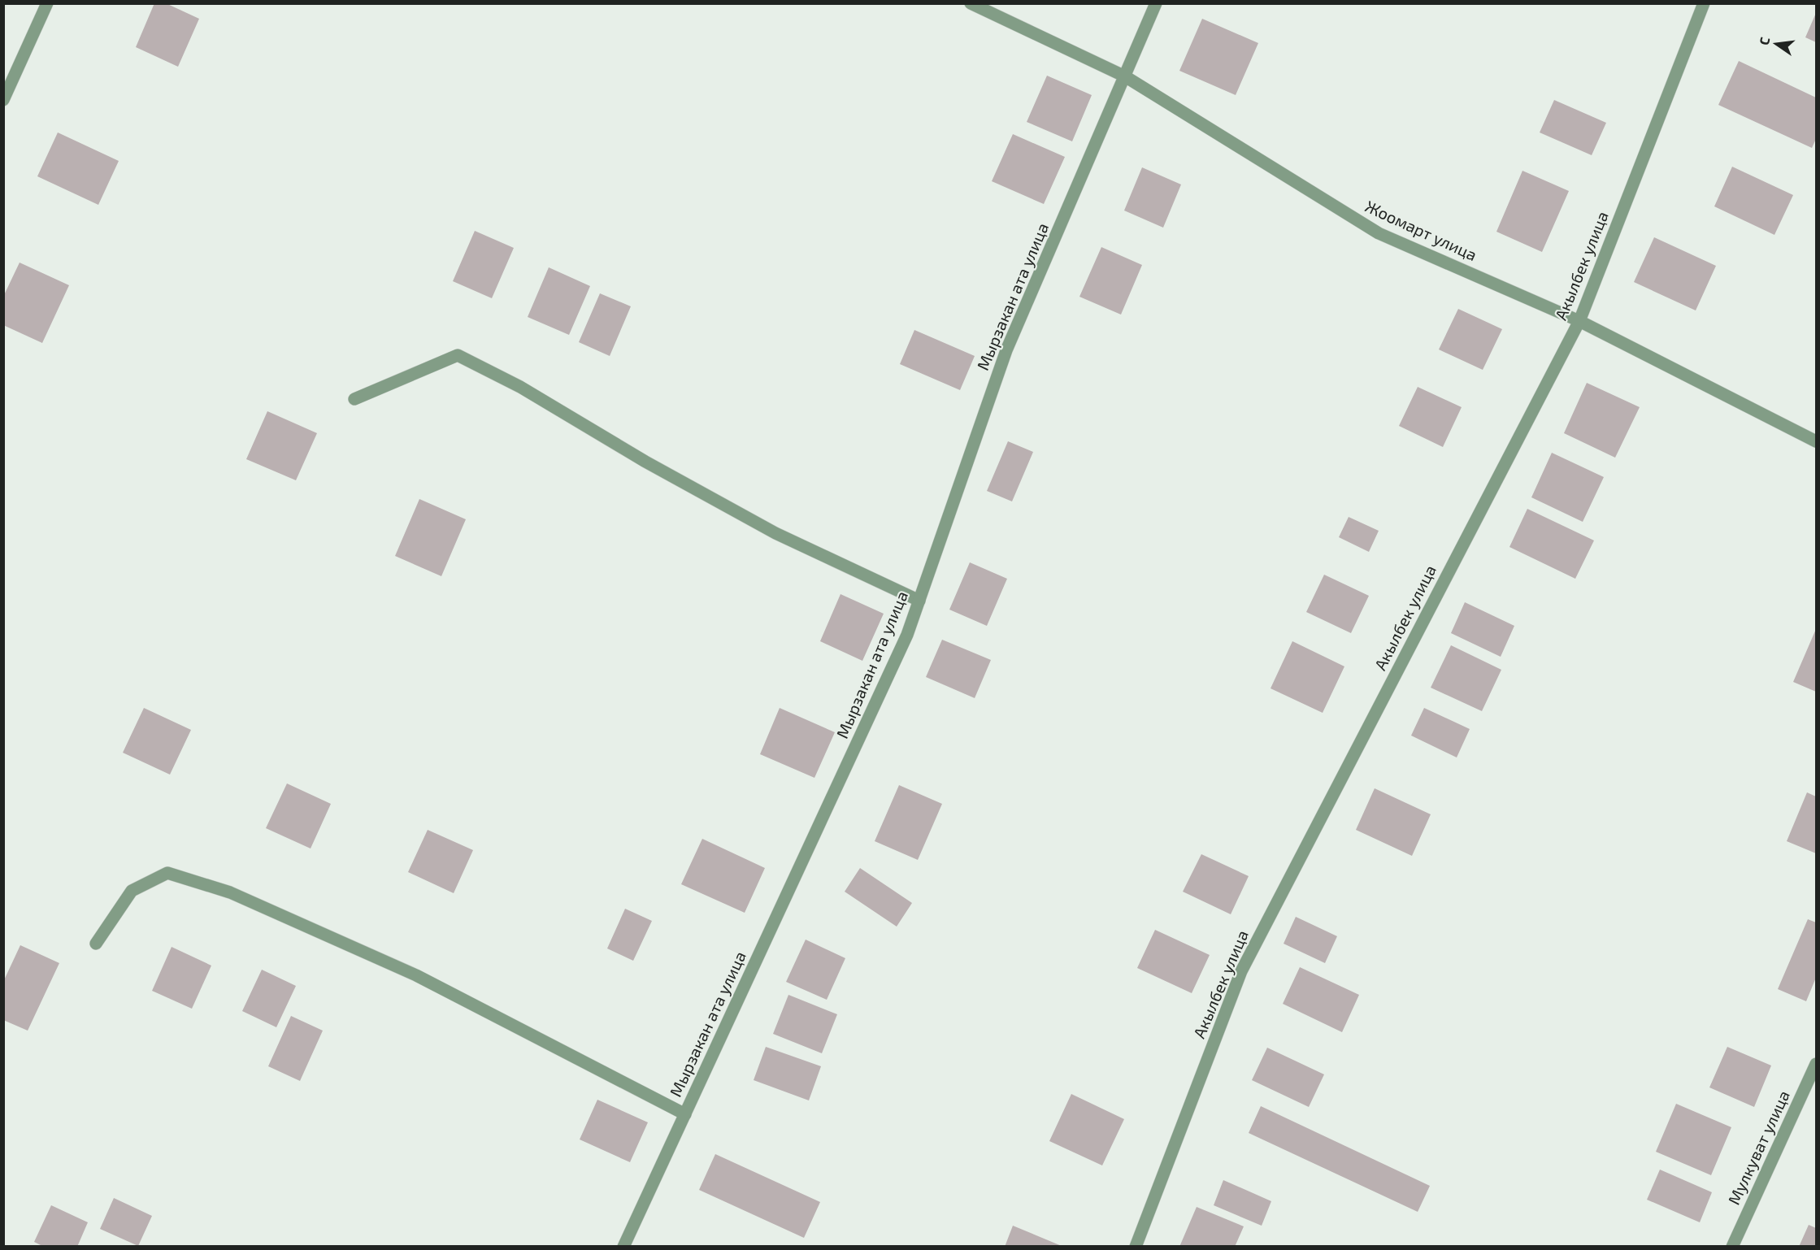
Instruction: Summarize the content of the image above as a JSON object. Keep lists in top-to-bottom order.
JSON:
{
  "streets": {
    "street": [
      "Жоомарт улица",
      "Акылбек улица",
      "Мырзакан ата улица",
      "Мулкуват улица"
    ]
  },
  "crossings": [
    ["Жоомарт улица", "Акылбек улица"],
    ["Жоомарт улица", "Мырзакан ата улица"]
  ],
  "north": "left"
}
